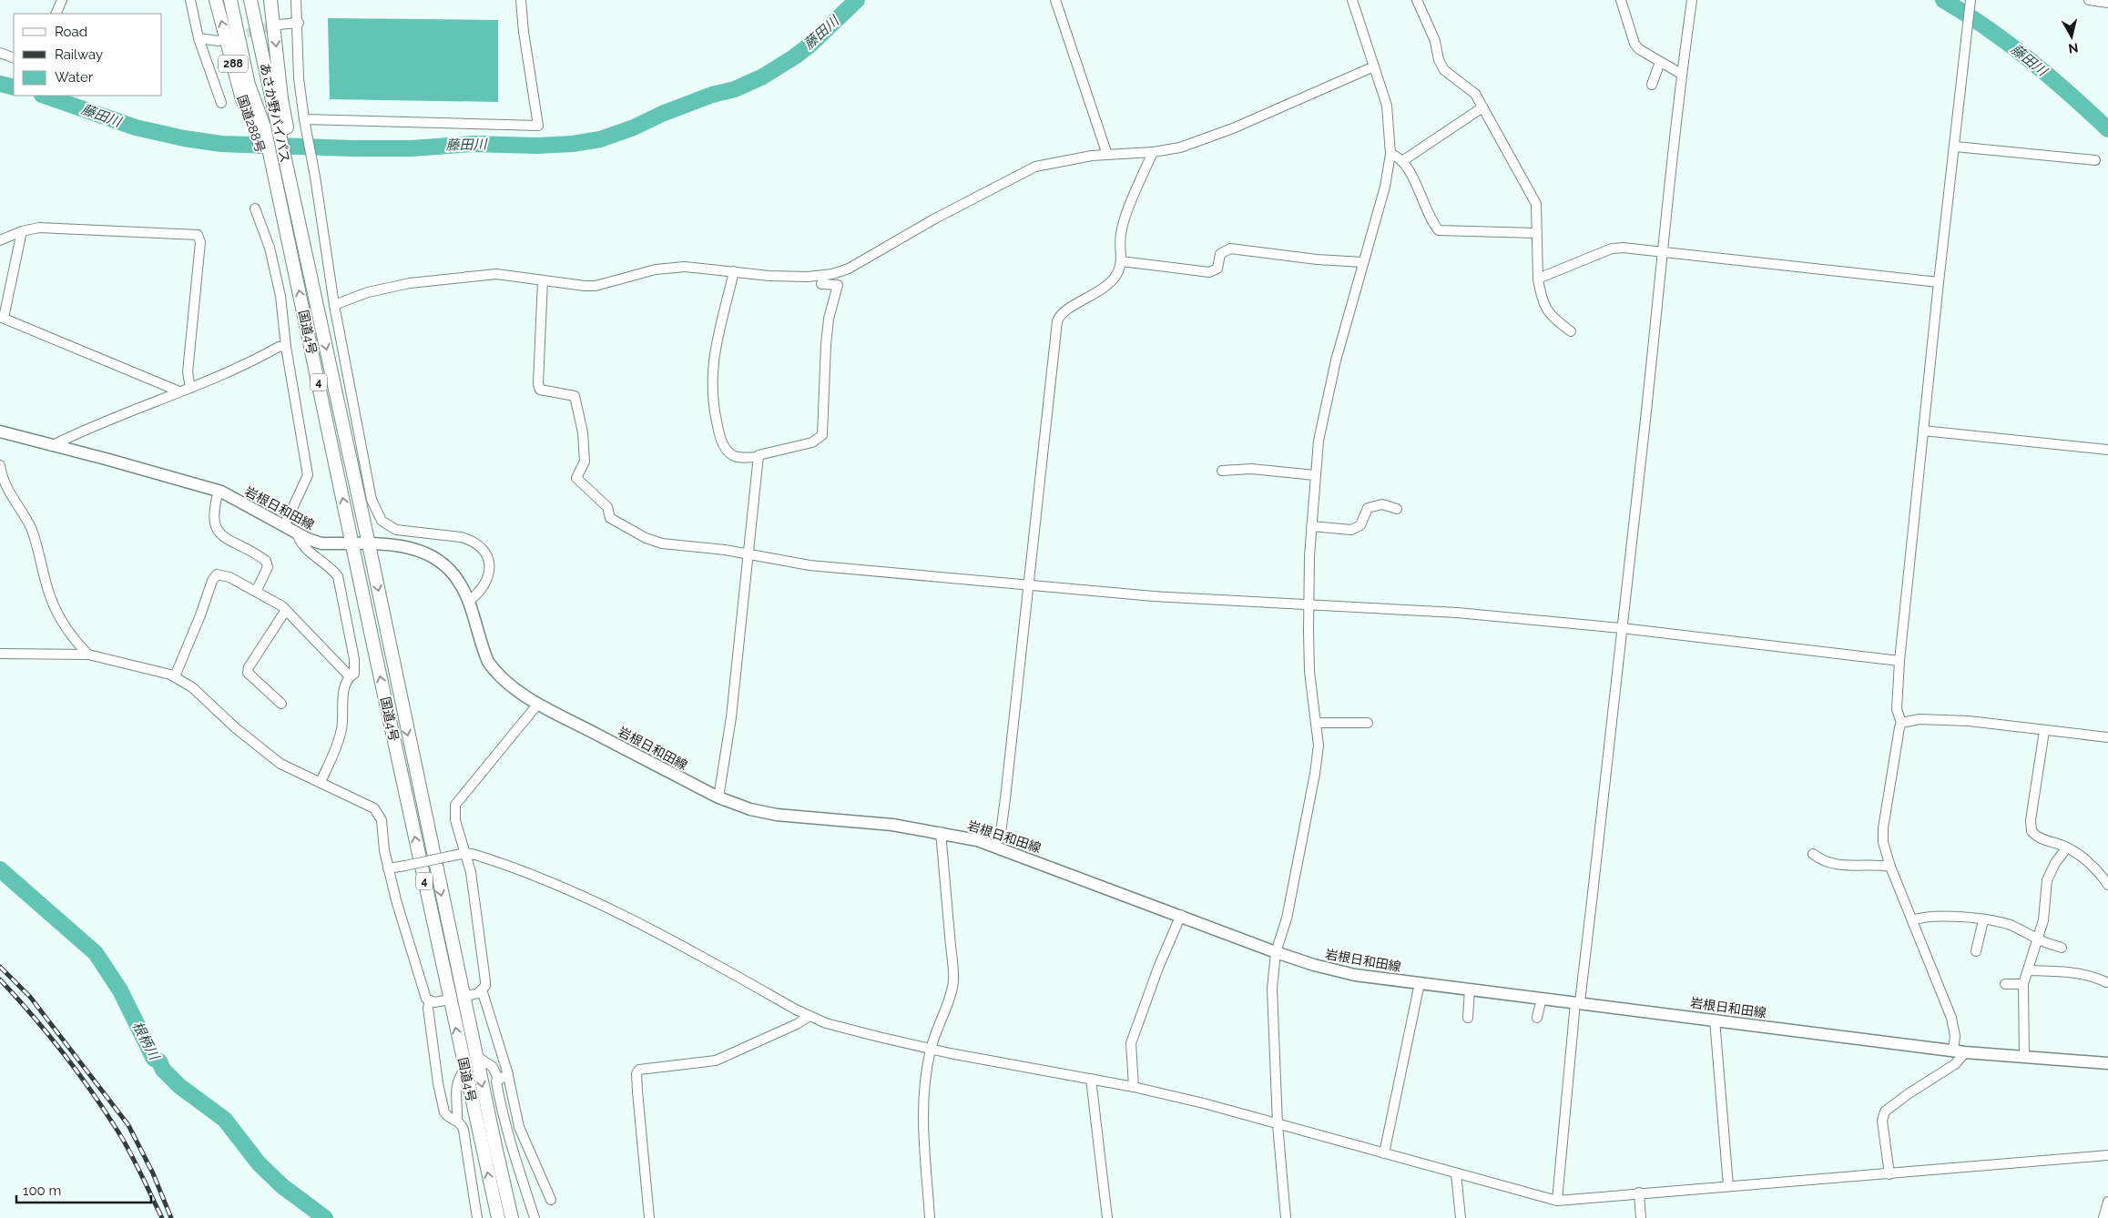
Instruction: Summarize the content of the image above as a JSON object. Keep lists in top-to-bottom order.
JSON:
{
  "streets": {
    "highway": [
      "288",
      "あさか野バイパス",
      "国道288号",
      "国道4号",
      "4"
    ],
    "main road": ["岩根日和田線"]
  },
  "crossings": [
    ["あさか野バイパス", "国道288号"],
    ["あさか野バイパス", "国道4号"],
    ["国道288号", "国道4号"],
    ["国道4号", "岩根日和田線"]
  ],
  "water": ["藤田川", "根柄川"],
  "legend": ["Road", "Railway", "Water"],
  "scale_bar": "100 m",
  "north": "bottom"
}
